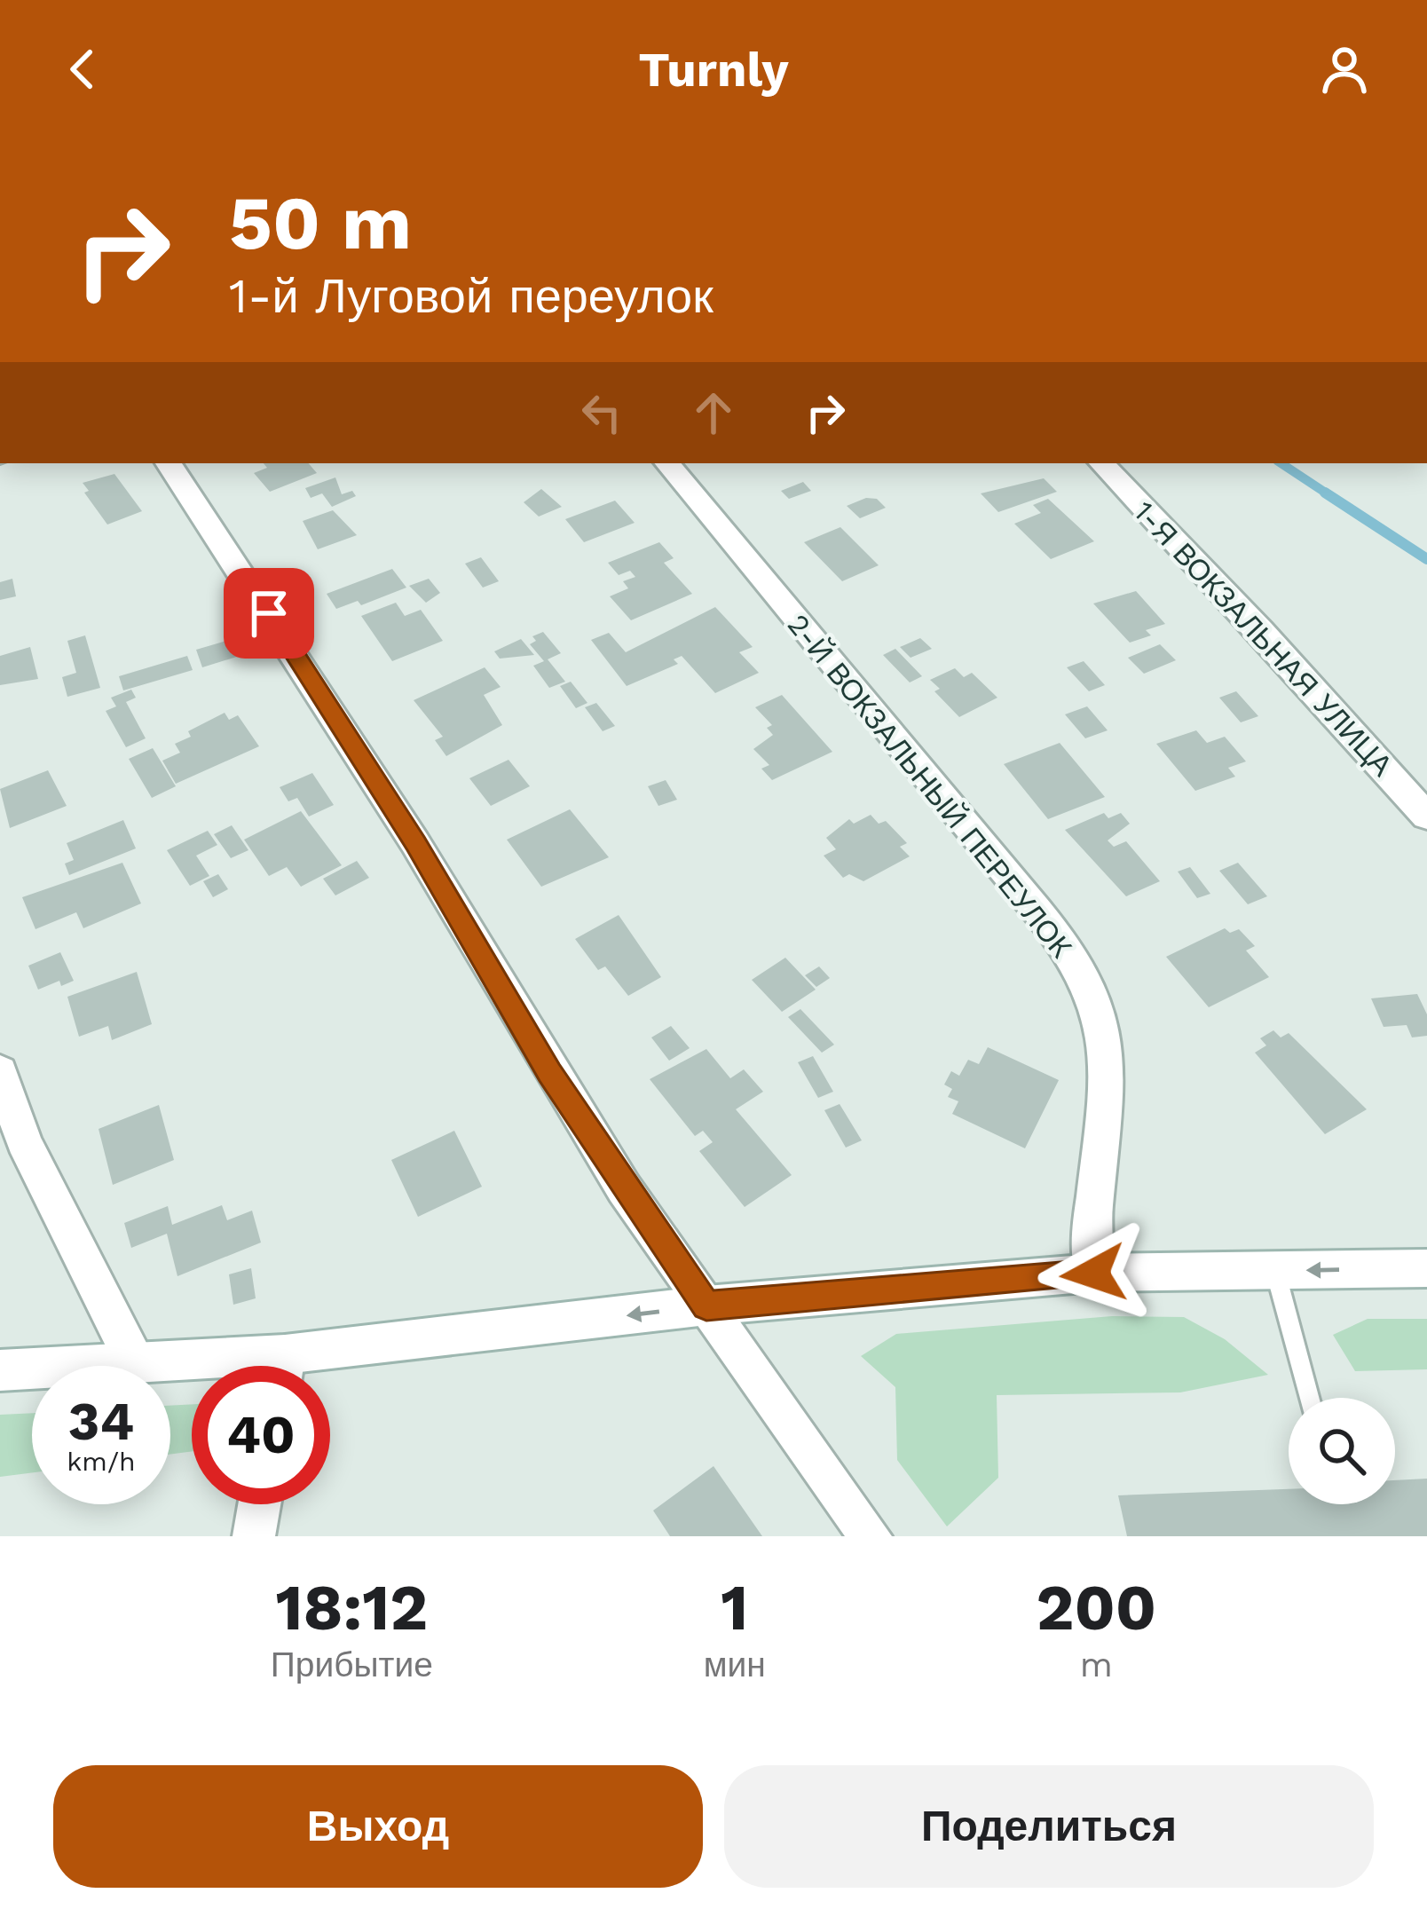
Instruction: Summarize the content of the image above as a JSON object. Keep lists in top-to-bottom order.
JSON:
{
  "streets": {
    "street": ["1-Я ВОКЗАЛЬНАЯ УЛИЦА", "2-Й ВОКЗАЛЬНЫЙ ПЕРЕУЛОК"]
  },
  "page": {
    "header": "Turnly",
    "turn": ["50 m", "1-й Луговой переулок"],
    "speed": "34 km/h",
    "limit": "40",
    "eta": [
      "18:12",
      "Прибытие",
      "1",
      "мин",
      "200",
      "m"
    ],
    "buttons": ["Выход", "Поделиться"]
  }
}
